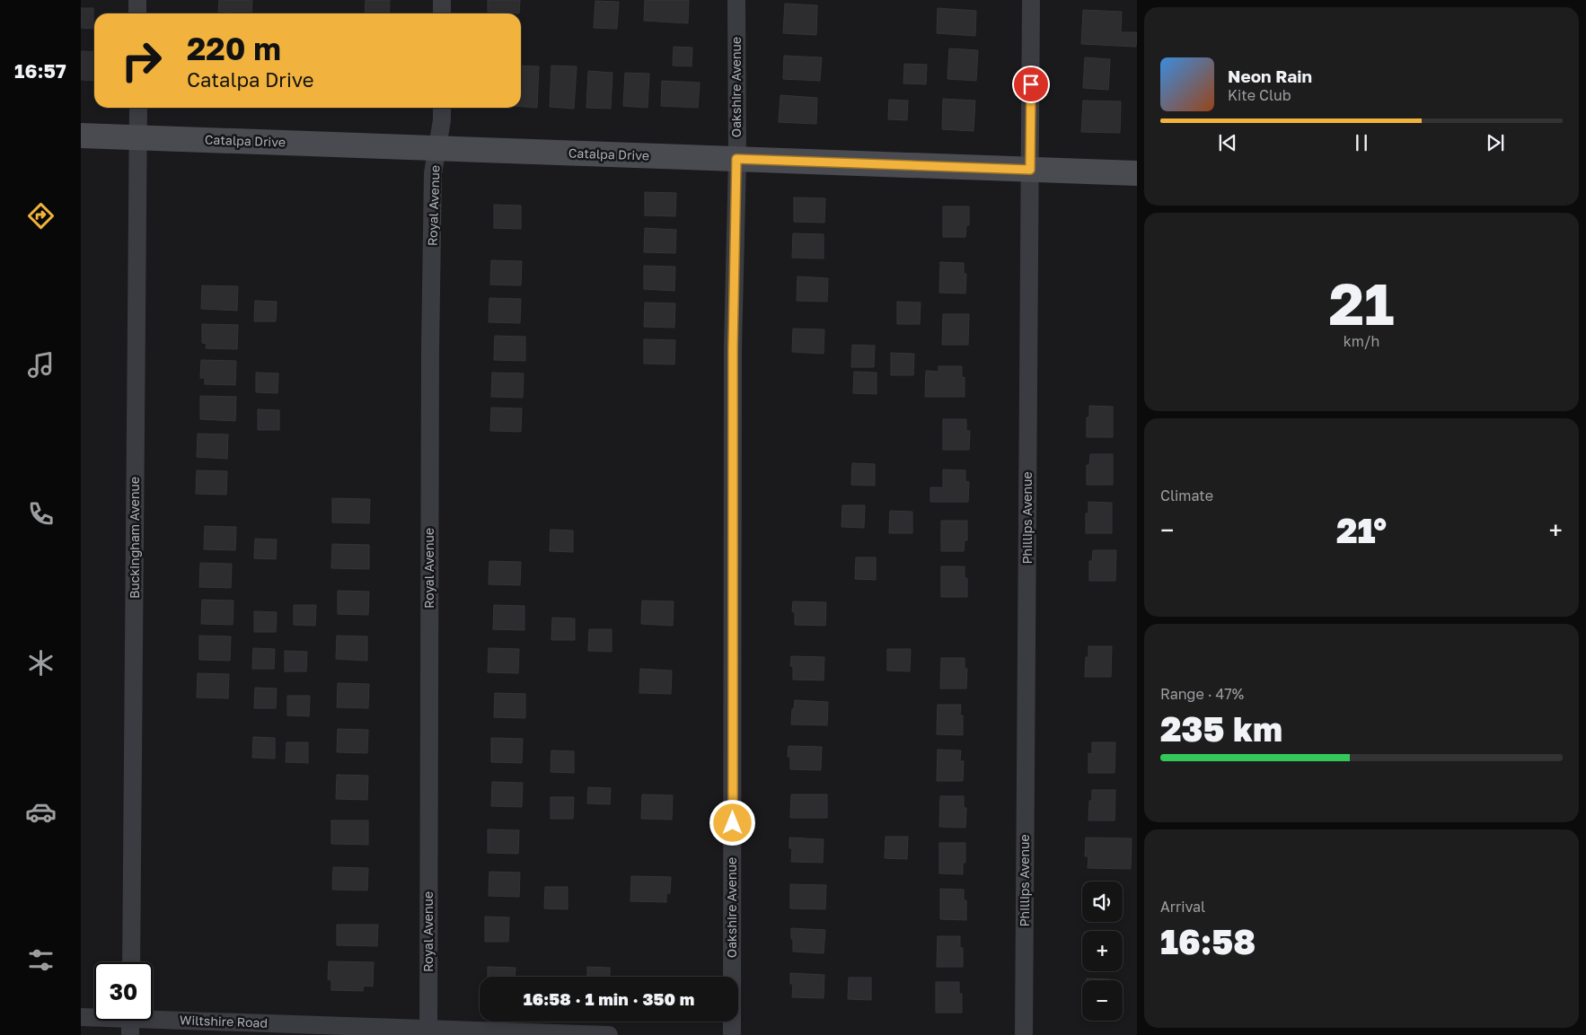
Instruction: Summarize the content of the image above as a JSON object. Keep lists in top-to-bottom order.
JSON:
{
  "streets": {
    "street": [
      "Oakshire Avenue",
      "Catalpa Drive",
      "Royal Avenue",
      "Phillips Avenue",
      "Buckingham Avenue",
      "Wiltshire Road"
    ]
  },
  "crossings": [
    ["Oakshire Avenue", "Catalpa Drive"],
    ["Catalpa Drive", "Royal Avenue"],
    ["Catalpa Drive", "Phillips Avenue"],
    ["Catalpa Drive", "Buckingham Avenue"],
    ["Royal Avenue", "Wiltshire Road"]
  ],
  "page": {
    "tabs": "16:57",
    "turn": ["220 m", "Catalpa Drive"],
    "song": ["Neon Rain", "Kite Club"],
    "tile": [
      ["21", "km/h"],
      "Climate",
      ["Range · 47%", "235 km"],
      ["Arrival", "16:58"]
    ],
    "heat": ["−", "21°", "+"],
    "map_buttons": ["+", "−"],
    "limit": "30",
    "trip": "16:58 · 1 min · 350 m"
  }
}
